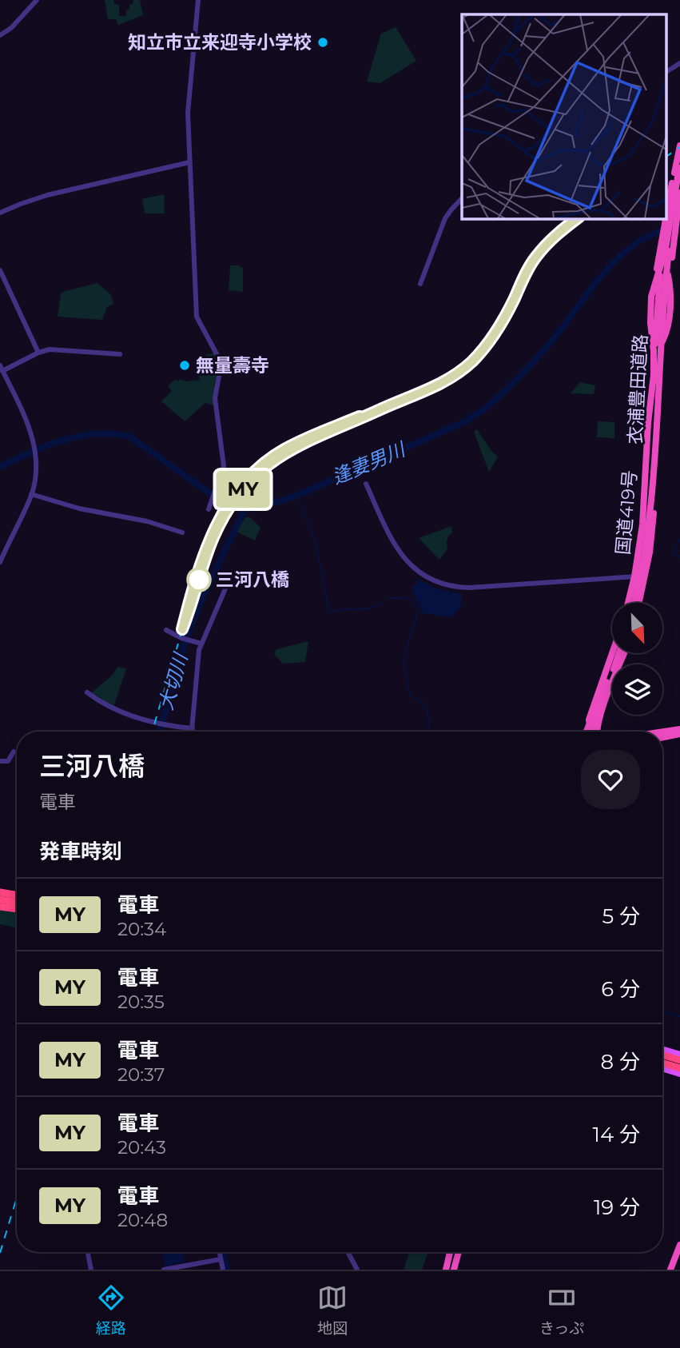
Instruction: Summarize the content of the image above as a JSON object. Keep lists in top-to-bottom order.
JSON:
{
  "streets": {
    "highway": ["衣浦豊田道路", "国道419号"]
  },
  "crossings": [
    ["衣浦豊田道路", "国道419号"]
  ],
  "water": ["逢妻男川", "大切川"],
  "places": ["知立市立来迎寺小学校", "無量壽寺", "三河八橋"],
  "north": "bottom right",
  "page": {
    "on_map": "MY",
    "heading": [
      ["三河八橋", "電車"],
      "発車時刻"
    ],
    "list": [
      {
        "mark": "MY",
        "name": "電車",
        "note": "20:34",
        "value": "5 分"
      },
      {
        "mark": "MY",
        "name": "電車",
        "note": "20:35",
        "value": "6 分"
      },
      {
        "mark": "MY",
        "name": "電車",
        "note": "20:37",
        "value": "8 分"
      },
      {
        "mark": "MY",
        "name": "電車",
        "note": "20:43",
        "value": "14 分"
      },
      {
        "mark": "MY",
        "name": "電車",
        "note": "20:48",
        "value": "19 分"
      }
    ],
    "tabs": ["経路", "地図", "きっぷ"]
  }
}
